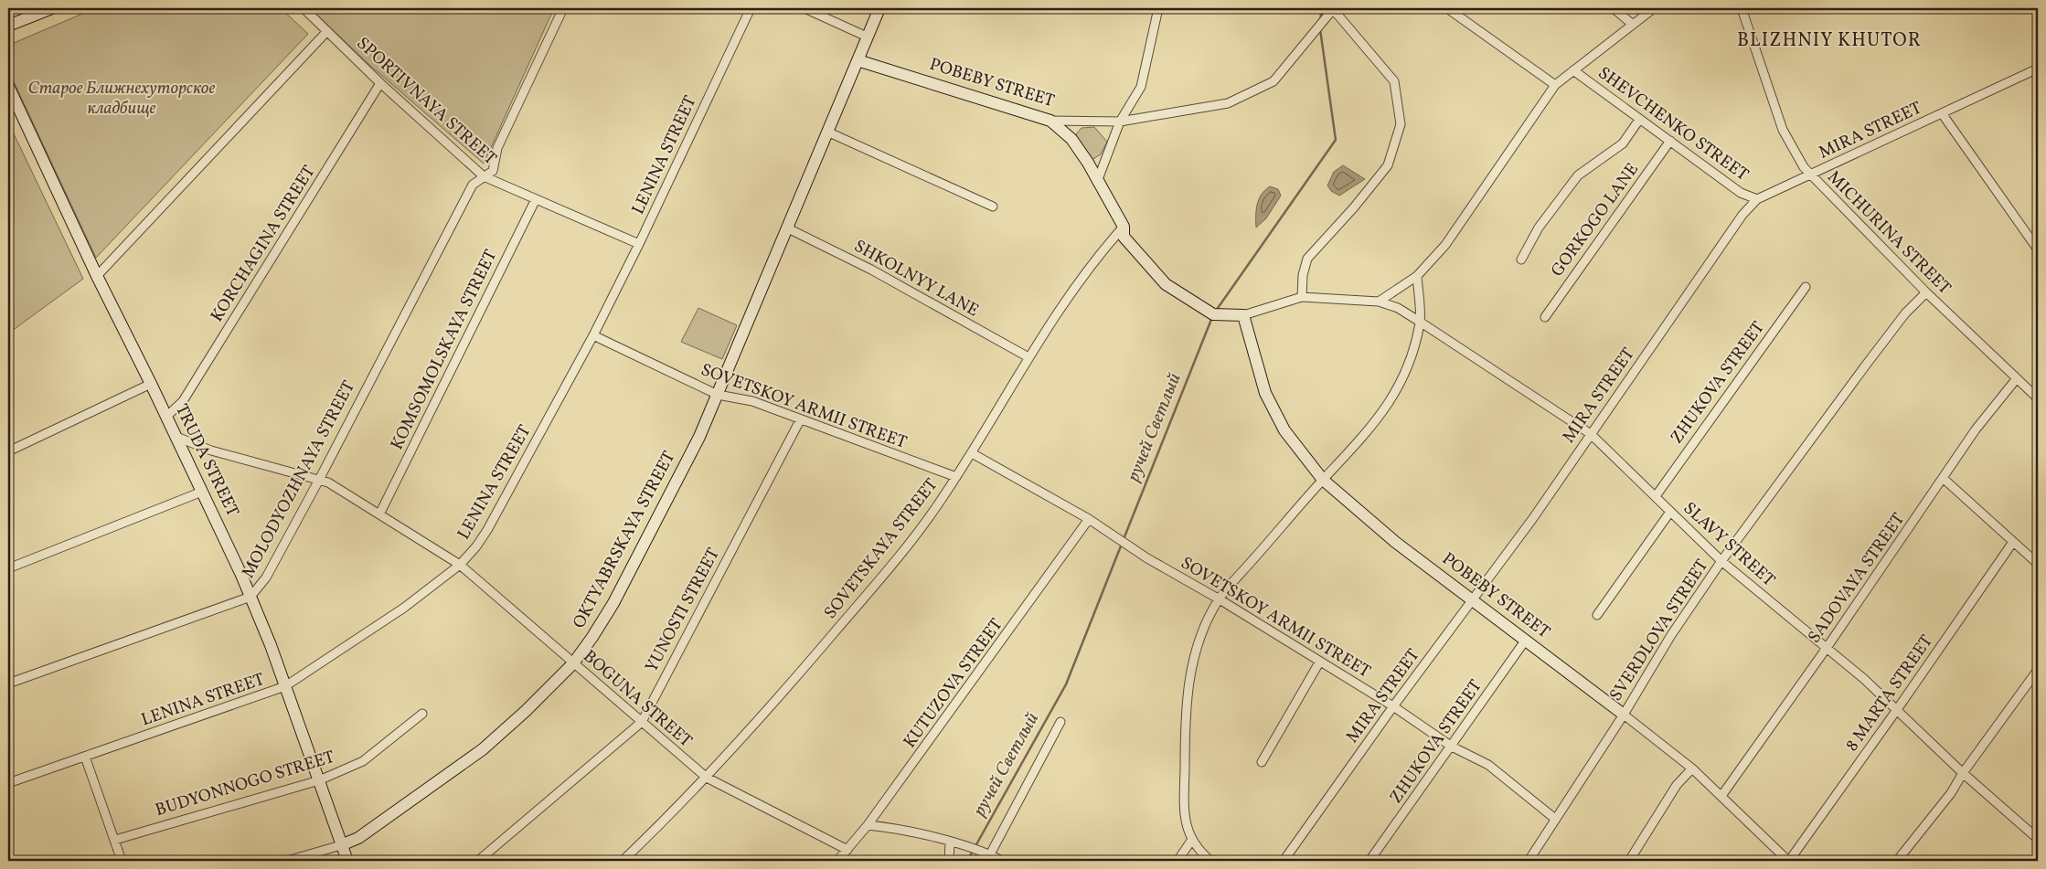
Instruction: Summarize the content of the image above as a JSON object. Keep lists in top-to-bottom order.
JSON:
{
  "streets": {
    "street": [
      "POBEBY STREET",
      "SPORTIVNAYA STREET",
      "SHEVCHENKO STREET",
      "MIRA STREET",
      "LENINA STREET",
      "GORKOGO LANE",
      "MICHURINA STREET",
      "KORCHAGINA STREET",
      "SHKOLNYY LANE",
      "KOMSOMOLSKAYA STREET",
      "ZHUKOVA STREET",
      "SOVETSKOY ARMII STREET",
      "TRUDA STREET",
      "MOLODYOZHNAYA STREET",
      "OKTYABRSKAYA STREET",
      "SLAVY STREET",
      "SOVETSKAYA STREET",
      "SADOVAYA STREET",
      "YUNOSTI STREET",
      "SVERDLOVA STREET",
      "KUTUZOVA STREET",
      "8 MARTA STREET",
      "BOGUNA STREET",
      "BUDYONNOGO STREET"
    ]
  },
  "crossings": [
    ["POBEBY STREET", "MIRA STREET"],
    ["POBEBY STREET", "ZHUKOVA STREET"],
    ["POBEBY STREET", "OKTYABRSKAYA STREET"],
    ["POBEBY STREET", "SADOVAYA STREET"],
    ["POBEBY STREET", "SVERDLOVA STREET"],
    ["POBEBY STREET", "8 MARTA STREET"],
    ["SPORTIVNAYA STREET", "LENINA STREET"],
    ["SPORTIVNAYA STREET", "KORCHAGINA STREET"],
    ["SPORTIVNAYA STREET", "KOMSOMOLSKAYA STREET"],
    ["SPORTIVNAYA STREET", "MOLODYOZHNAYA STREET"],
    ["SHEVCHENKO STREET", "MIRA STREET"],
    ["SHEVCHENKO STREET", "GORKOGO LANE"],
    ["MIRA STREET", "MICHURINA STREET"],
    ["MIRA STREET", "SOVETSKOY ARMII STREET"],
    ["MIRA STREET", "SLAVY STREET"],
    ["LENINA STREET", "SOVETSKOY ARMII STREET"],
    ["LENINA STREET", "TRUDA STREET"],
    ["LENINA STREET", "BOGUNA STREET"],
    ["MICHURINA STREET", "SADOVAYA STREET"],
    ["MICHURINA STREET", "SVERDLOVA STREET"],
    ["KORCHAGINA STREET", "TRUDA STREET"],
    ["SHKOLNYY LANE", "OKTYABRSKAYA STREET"],
    ["SHKOLNYY LANE", "SOVETSKAYA STREET"],
    ["KOMSOMOLSKAYA STREET", "BOGUNA STREET"],
    ["ZHUKOVA STREET", "SOVETSKOY ARMII STREET"],
    ["ZHUKOVA STREET", "SLAVY STREET"],
    ["SOVETSKOY ARMII STREET", "OKTYABRSKAYA STREET"],
    ["SOVETSKOY ARMII STREET", "SOVETSKAYA STREET"],
    ["SOVETSKOY ARMII STREET", "YUNOSTI STREET"],
    ["SOVETSKOY ARMII STREET", "SVERDLOVA STREET"],
    ["SOVETSKOY ARMII STREET", "KUTUZOVA STREET"],
    ["TRUDA STREET", "MOLODYOZHNAYA STREET"],
    ["TRUDA STREET", "OKTYABRSKAYA STREET"],
    ["TRUDA STREET", "BOGUNA STREET"],
    ["TRUDA STREET", "BUDYONNOGO STREET"],
    ["MOLODYOZHNAYA STREET", "BOGUNA STREET"],
    ["OKTYABRSKAYA STREET", "BOGUNA STREET"],
    ["SLAVY STREET", "SADOVAYA STREET"],
    ["SLAVY STREET", "SVERDLOVA STREET"],
    ["SLAVY STREET", "8 MARTA STREET"],
    ["SOVETSKAYA STREET", "BOGUNA STREET"],
    ["YUNOSTI STREET", "BOGUNA STREET"],
    ["KUTUZOVA STREET", "BOGUNA STREET"]
  ],
  "districts": ["BLIZHNIY KHUTOR"],
  "water": ["ручей Светлый"],
  "parks": ["Старое Ближнехуторское кладбище"]
}
